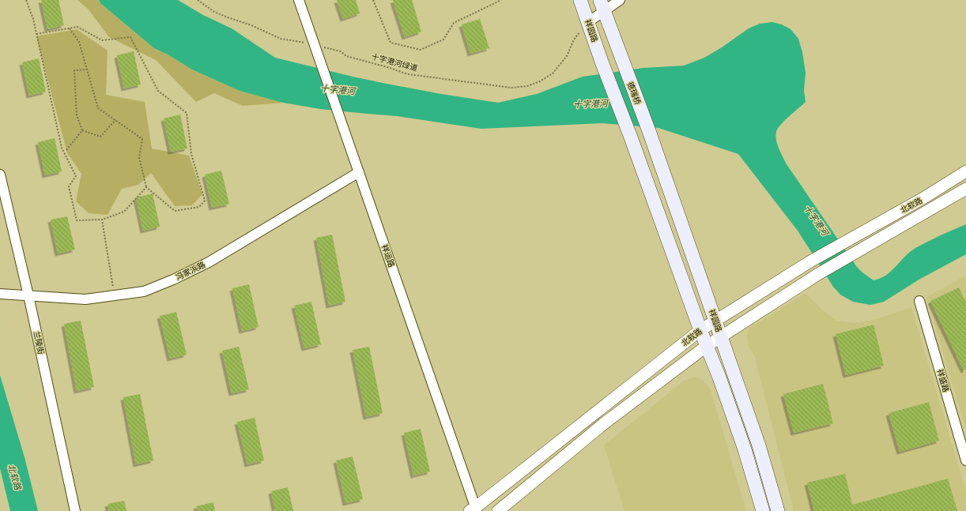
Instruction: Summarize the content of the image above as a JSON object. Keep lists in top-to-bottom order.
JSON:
{
  "streets": {
    "main road": ["祥园路", "德瑞桥"],
    "street": [
      "北软路",
      "祥运路",
      "冯家浜路",
      "兰陵街",
      "祥盛路"
    ],
    "path": ["十字港河绿道"]
  },
  "crossings": [
    ["祥园路", "十字港河绿道"],
    ["祥园路", "德瑞桥"],
    ["祥园路", "北软路"],
    ["十字港河绿道", "祥运路"],
    ["北软路", "祥运路"],
    ["祥运路", "冯家浜路"],
    ["冯家浜路", "兰陵街"]
  ],
  "water": ["十字港河", "北软路"]
}
